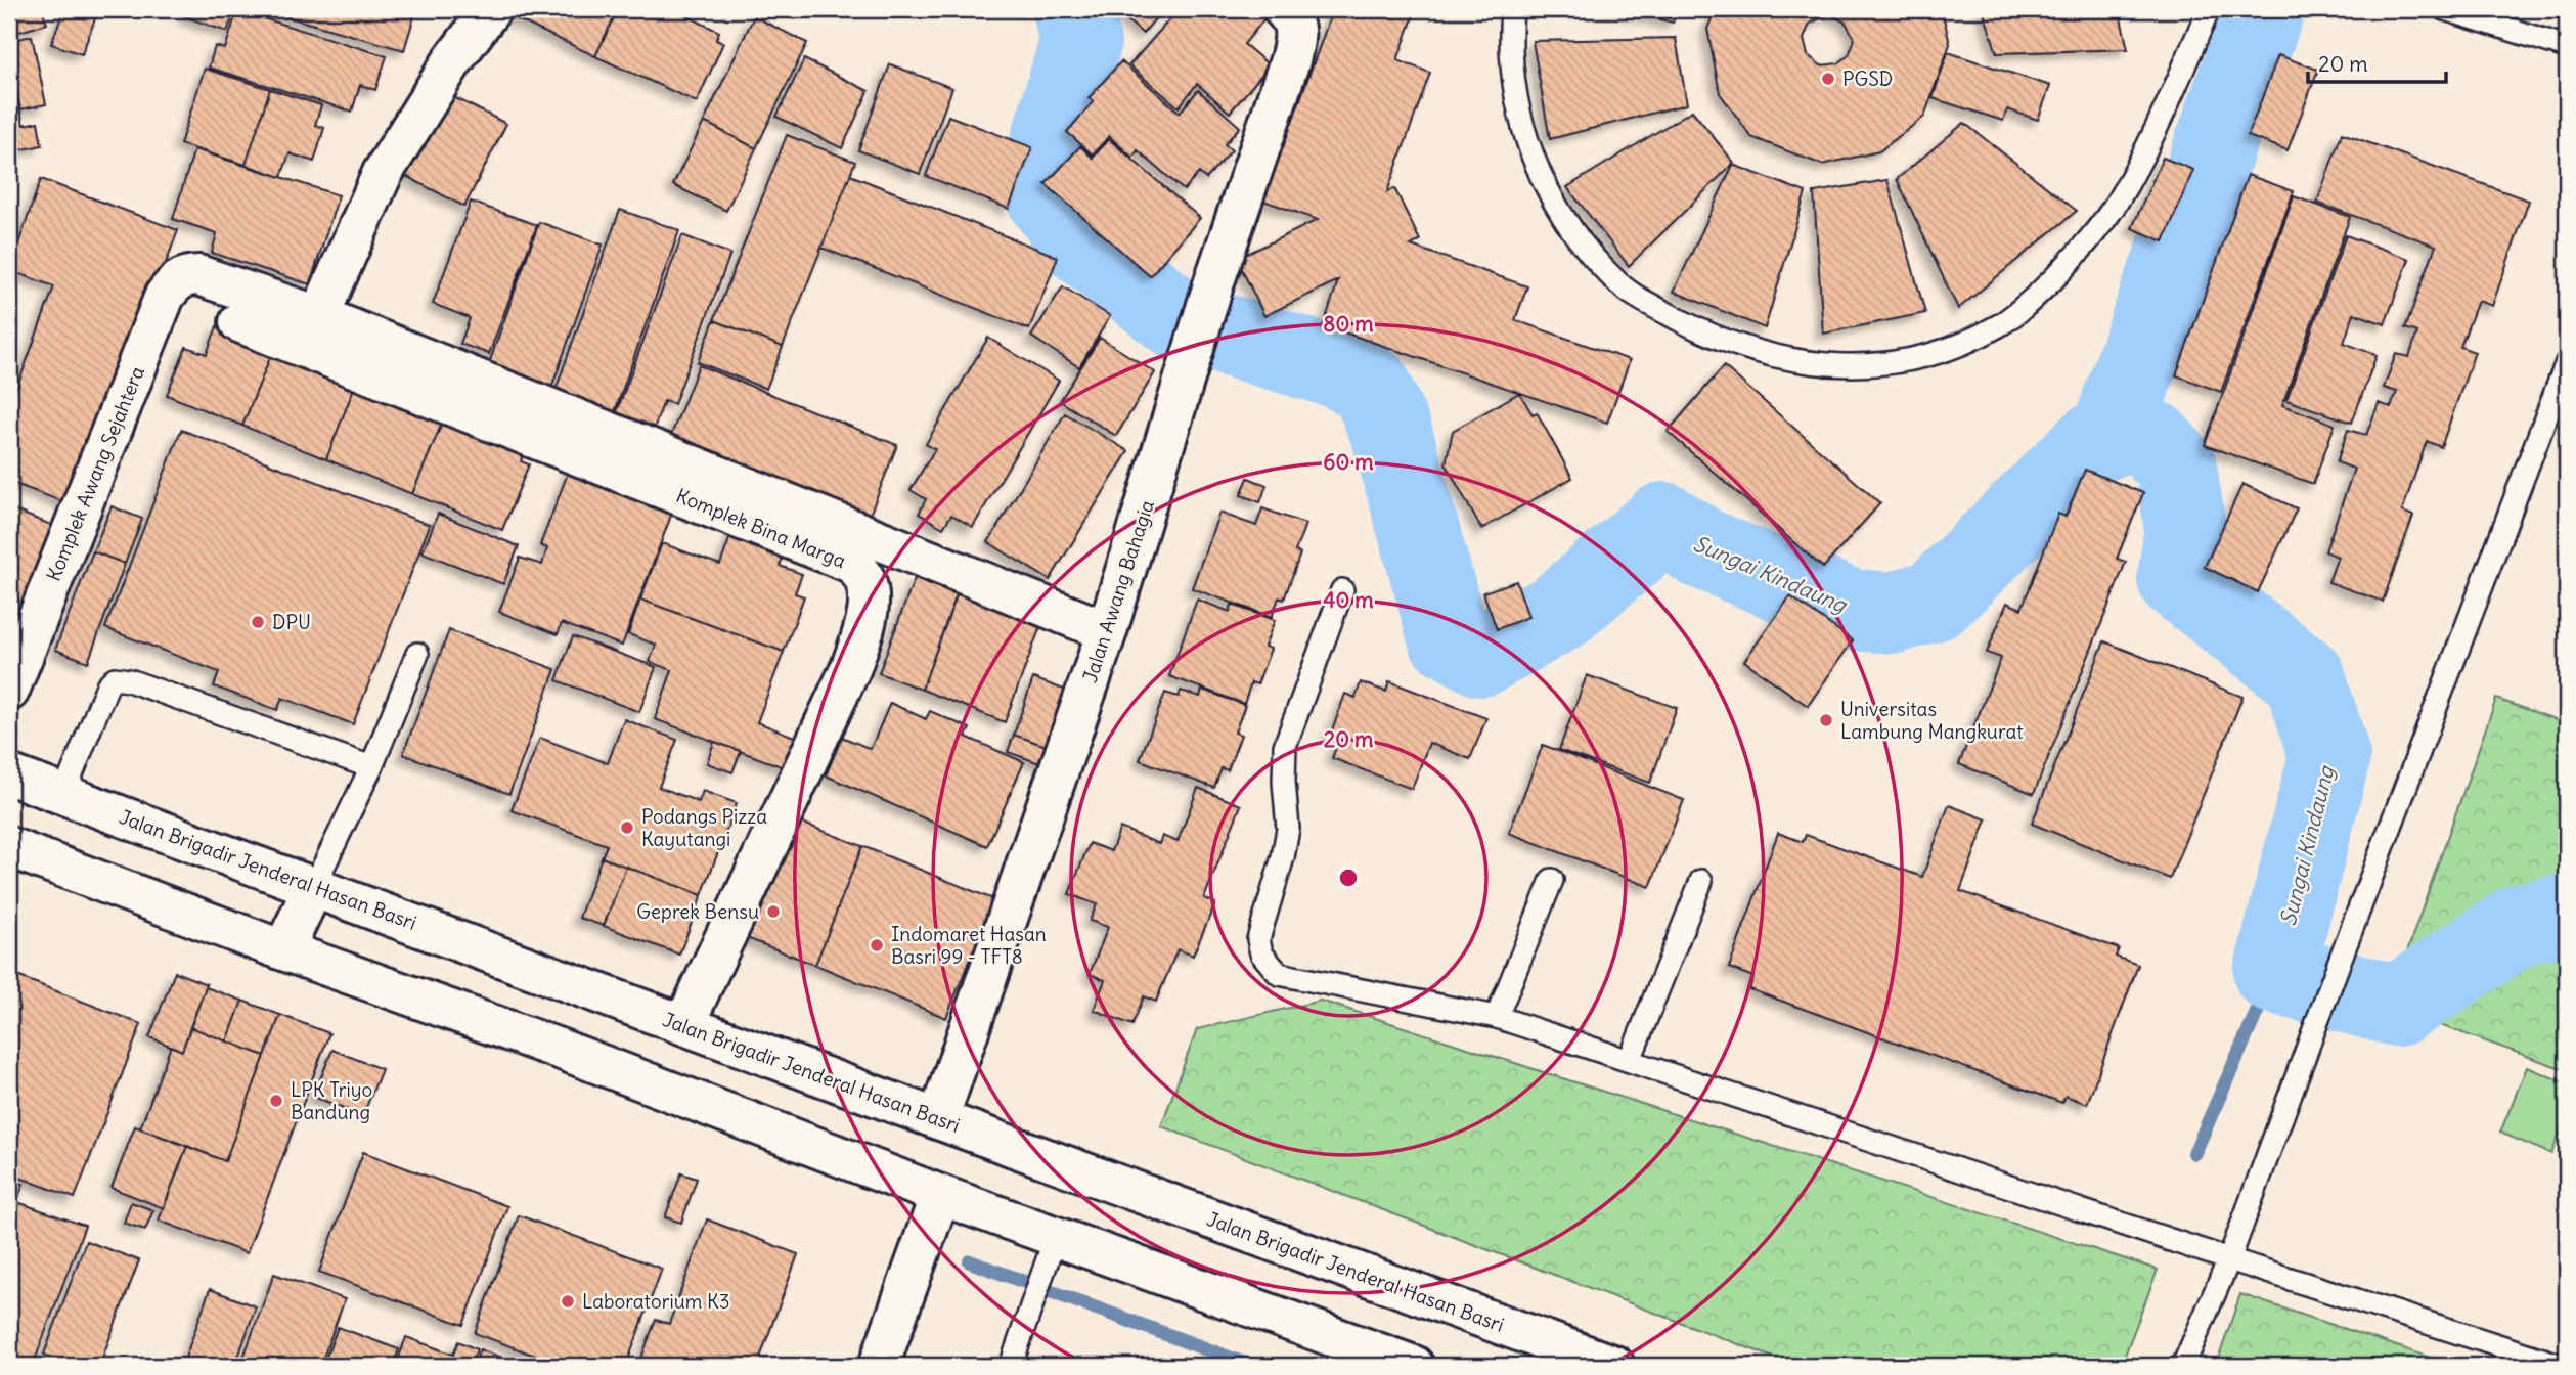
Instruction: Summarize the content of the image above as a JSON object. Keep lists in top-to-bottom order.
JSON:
{
  "streets": {
    "main road": [
      "Komplek Awang Sejahtera",
      "Komplek Bina Marga",
      "Jalan Awang Bahagia",
      "Jalan Brigadir Jenderal Hasan Basri"
    ]
  },
  "crossings": [
    ["Komplek Bina Marga", "Jalan Brigadir Jenderal Hasan Basri"],
    ["Jalan Awang Bahagia", "Jalan Brigadir Jenderal Hasan Basri"]
  ],
  "water": ["Sungai Kindaung"],
  "places": [
    "PGSD",
    "DPU",
    "Universitas Lambung Mangkurat",
    "Podangs Pizza Kayutangi",
    "Geprek Bensu",
    "Indomaret Hasan Basri 99 - TFT8",
    "LPK Triyo Bandung",
    "Laboratorium K3"
  ],
  "scale_bar": "20 m",
  "rings": [
    "80 m",
    "60 m",
    "40 m",
    "20 m"
  ]
}
